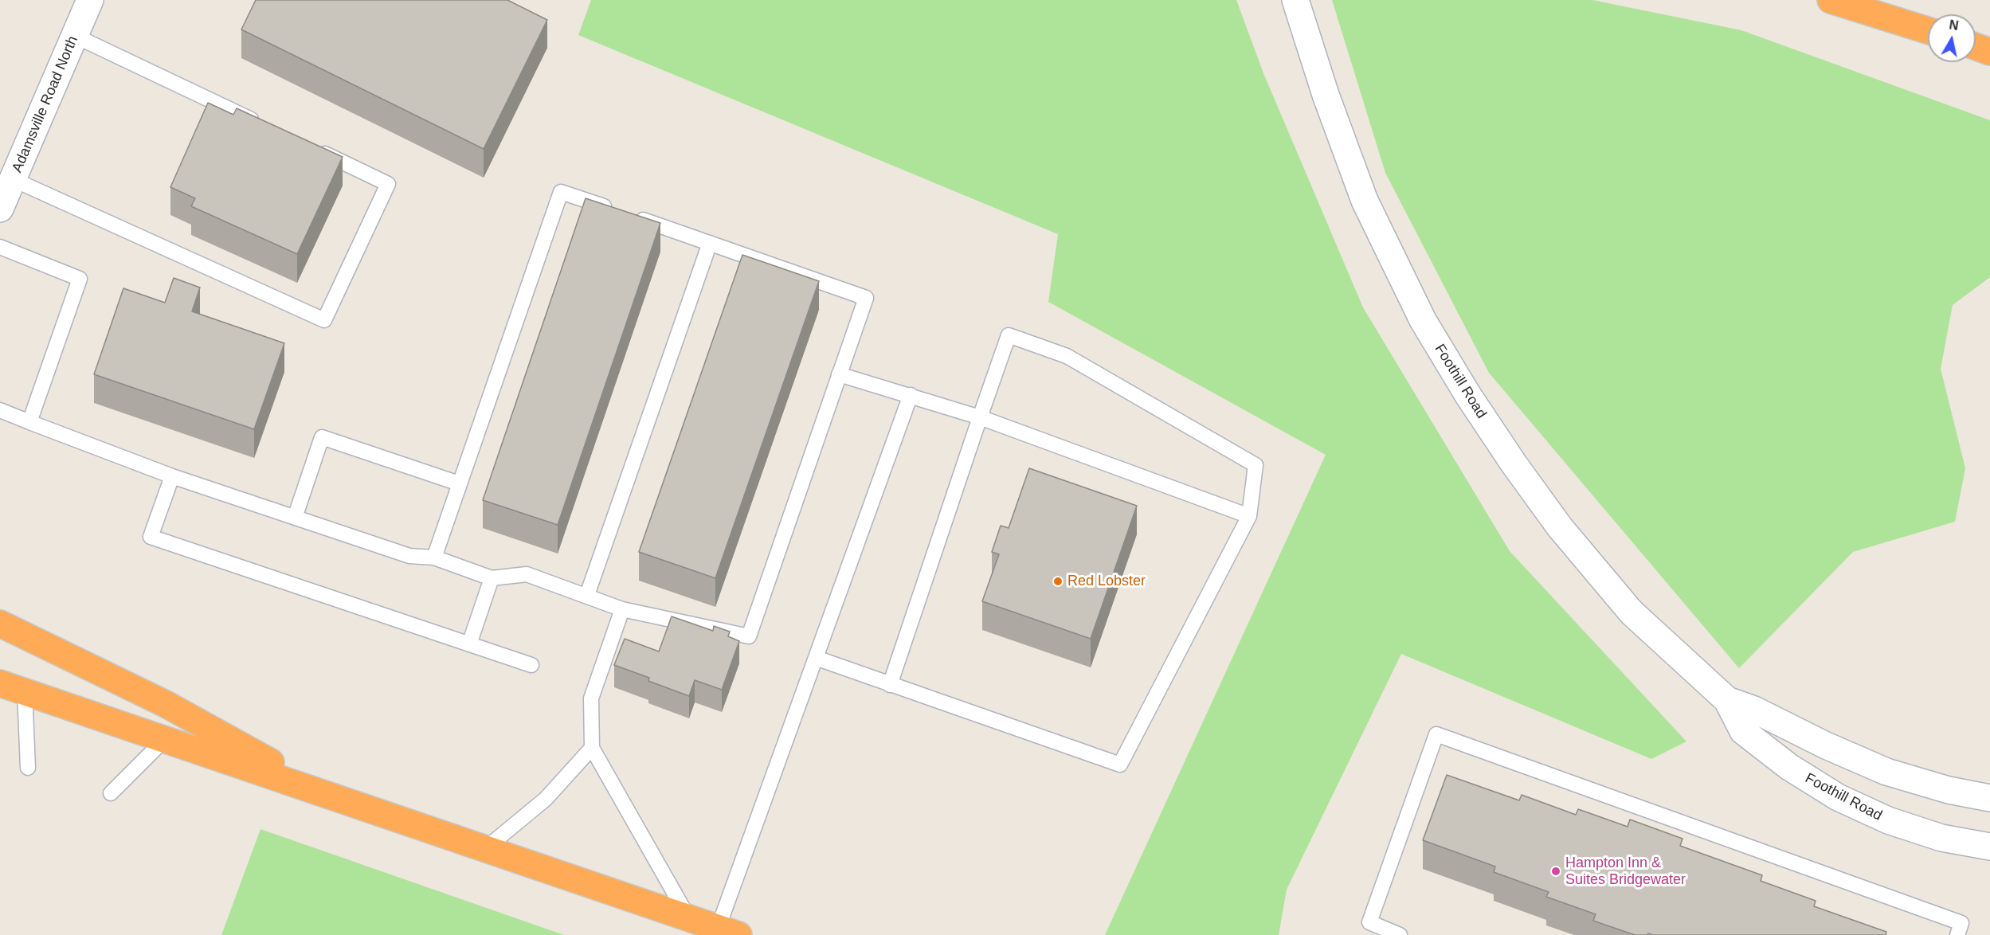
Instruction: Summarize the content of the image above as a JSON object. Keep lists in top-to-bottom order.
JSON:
{
  "streets": {
    "street": ["Adamsville Road North", "Foothill Road"]
  },
  "places": ["Red Lobster", "Hampton Inn & Suites Bridgewater"],
  "north": "top"
}
